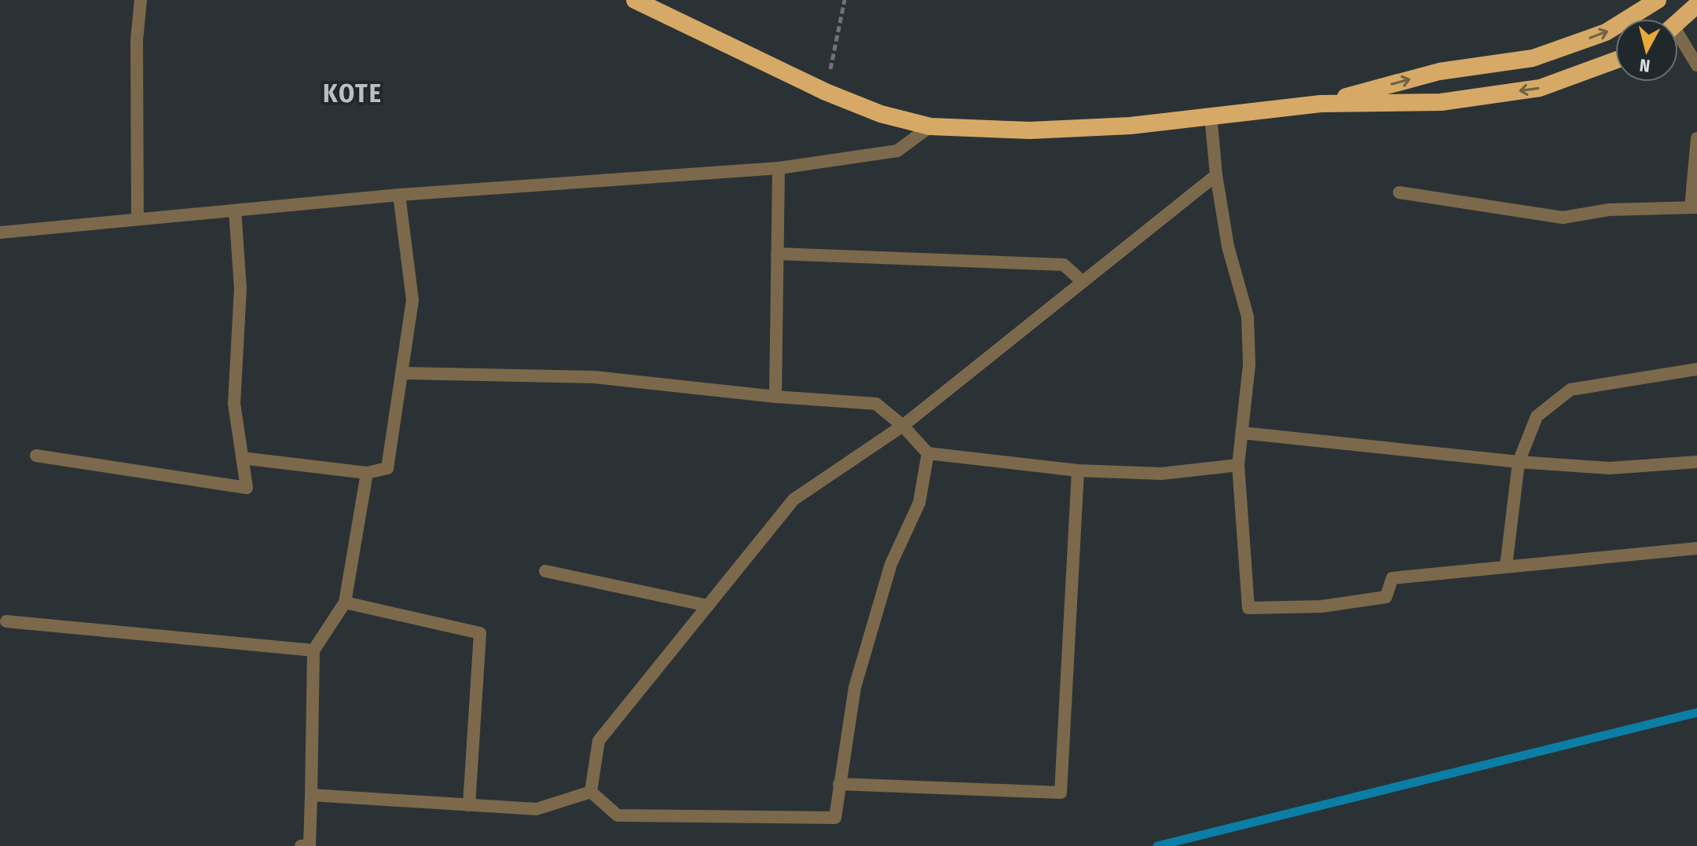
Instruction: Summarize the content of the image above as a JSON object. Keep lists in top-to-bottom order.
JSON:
{
  "districts": ["KOTE"],
  "north": "bottom"
}
